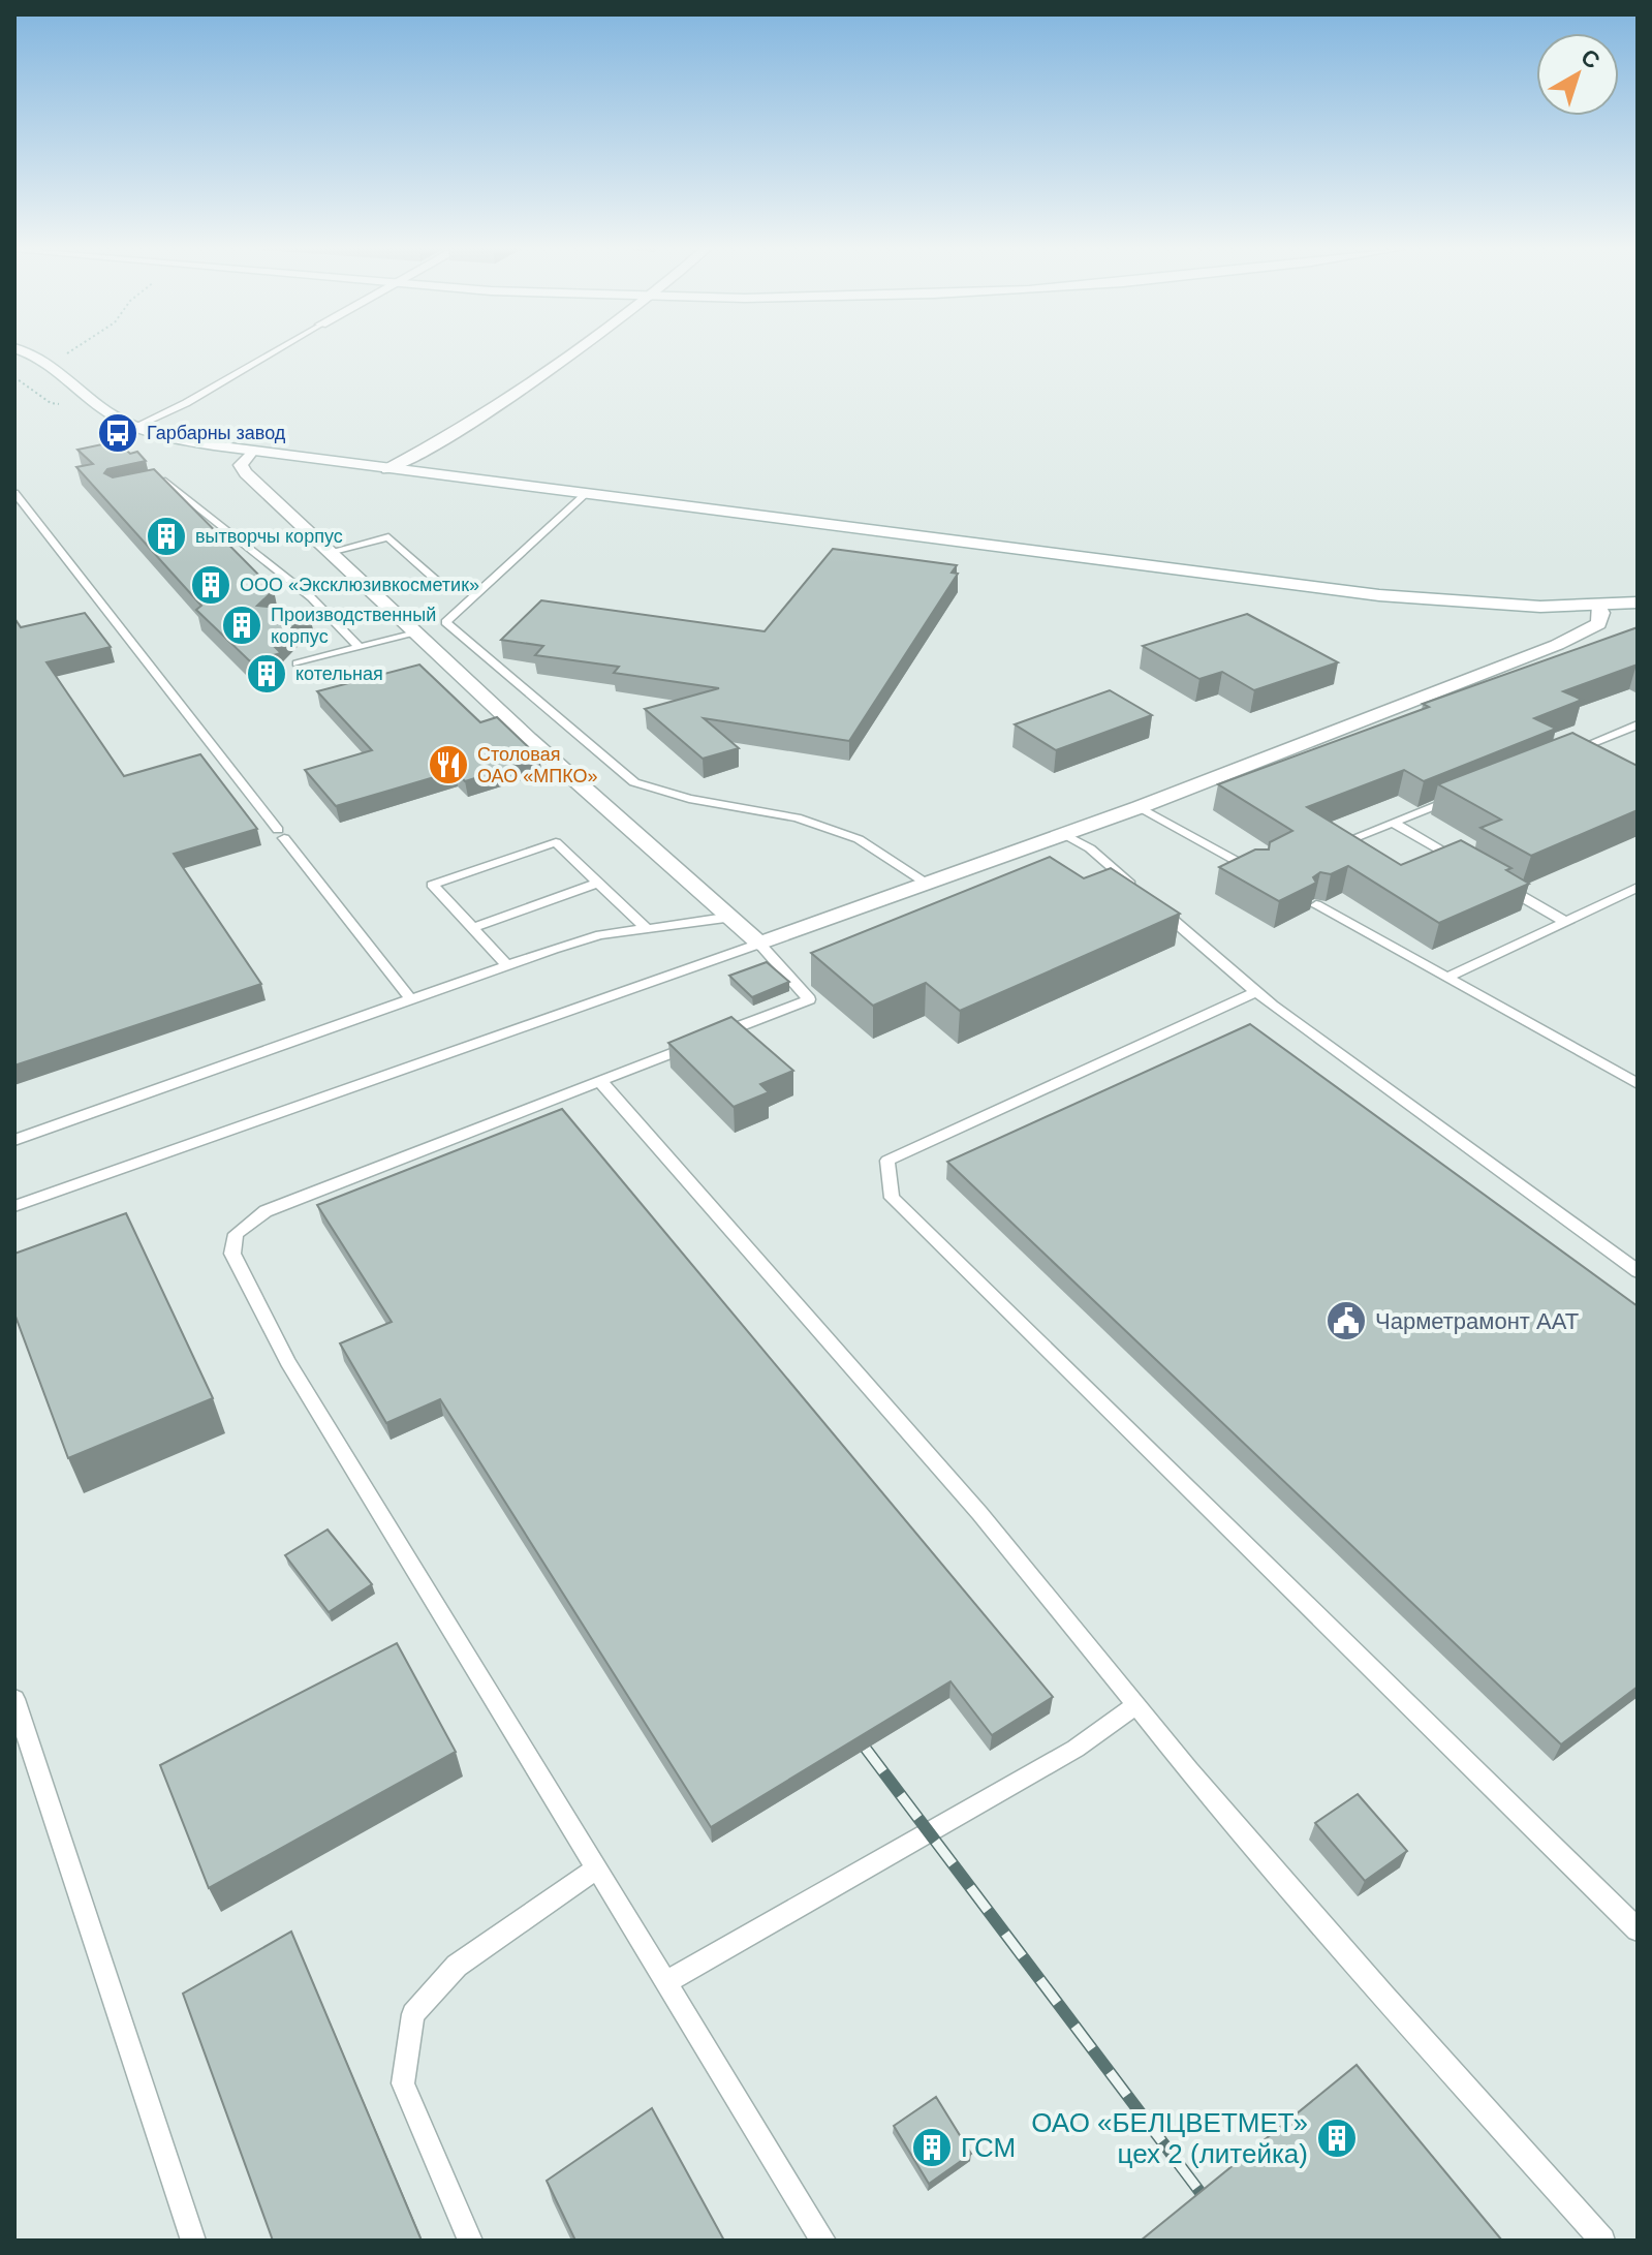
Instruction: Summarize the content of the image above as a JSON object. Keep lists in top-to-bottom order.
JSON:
{
  "places": {
    "bus stop": ["Гарбарны завод"],
    "building": [
      "вытворчы корпус",
      "ООО «Эксклюзивкосметик»",
      "Производственный корпус",
      "котельная",
      "ОАО «БЕЛЦВЕТМЕТ» цех 2 (литейка)",
      "ГСМ"
    ],
    "restaurant": ["Столовая ОАО «МПКО»"],
    "public building": ["Чарметрамонт ААТ"]
  },
  "north": "top right"
}
